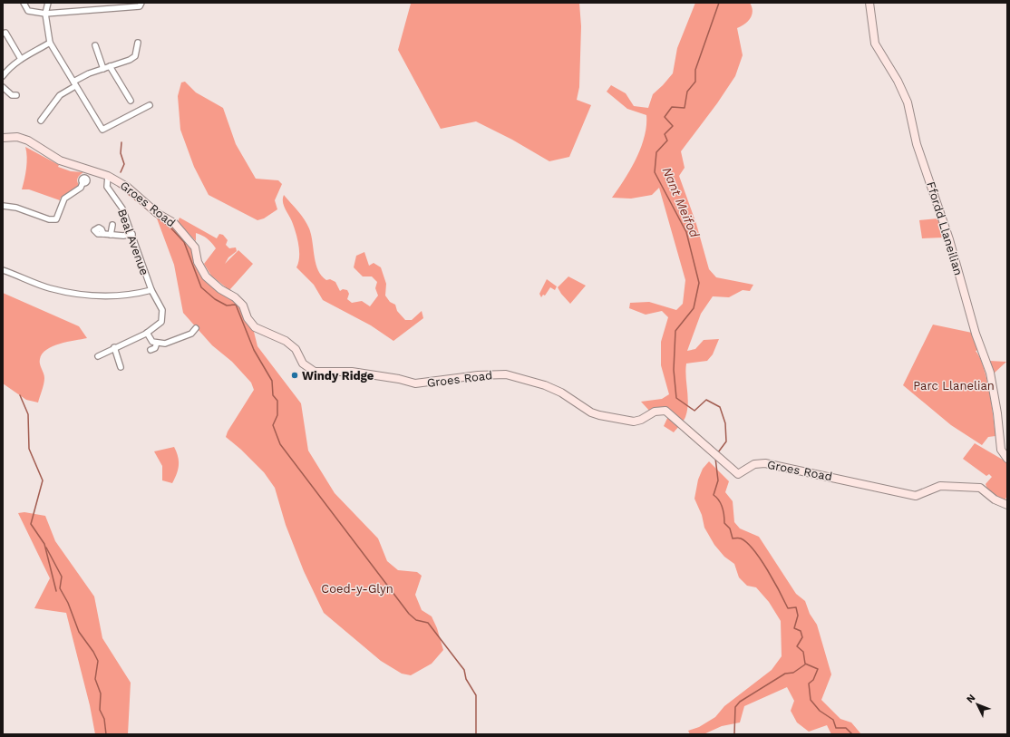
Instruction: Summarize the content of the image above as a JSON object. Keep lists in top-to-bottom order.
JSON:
{
  "streets": {
    "street": ["Groes Road", "Ffordd Llaneilian", "Beal Avenue"]
  },
  "crossings": [
    ["Groes Road", "Beal Avenue"]
  ],
  "water": ["Nant Meifod"],
  "parks": ["Parc Llanelian", "Coed-y-Glyn"],
  "places": ["Windy Ridge"],
  "north": "top left"
}
